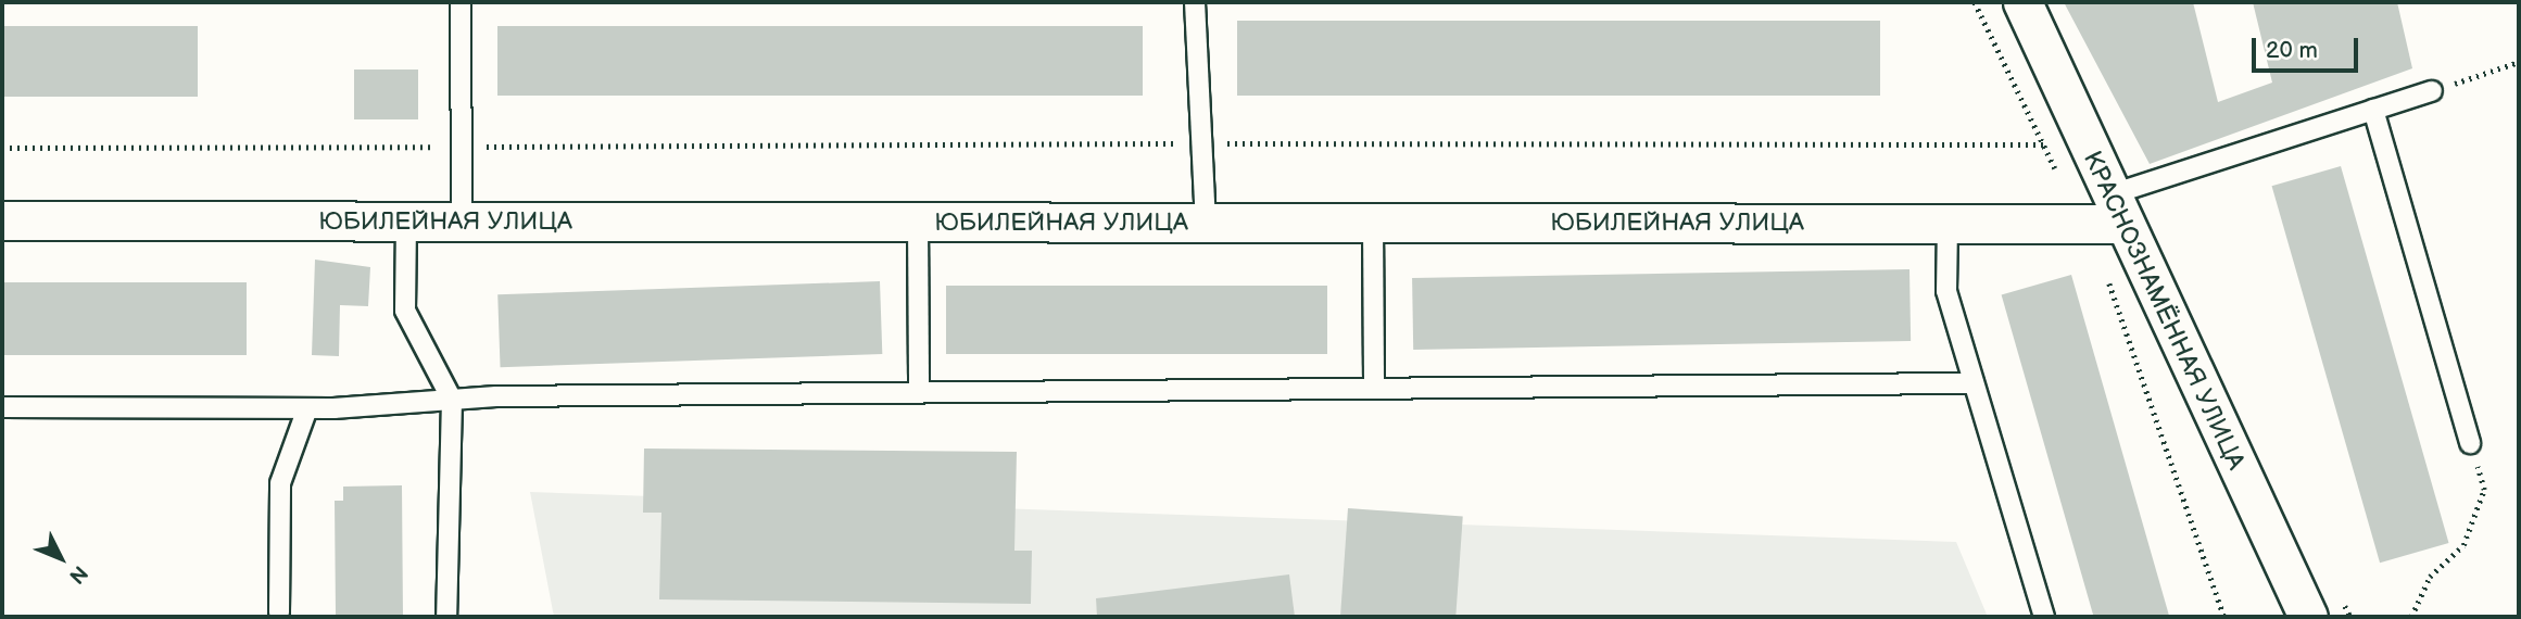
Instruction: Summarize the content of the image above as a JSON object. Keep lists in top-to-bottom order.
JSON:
{
  "streets": {
    "street": ["ЮБИЛЕЙНАЯ УЛИЦА", "КРАСНОЗНАМЁННАЯ УЛИЦА"]
  },
  "crossings": [
    ["ЮБИЛЕЙНАЯ УЛИЦА", "КРАСНОЗНАМЁННАЯ УЛИЦА"]
  ],
  "scale_bar": "20 m",
  "north": "bottom right"
}
